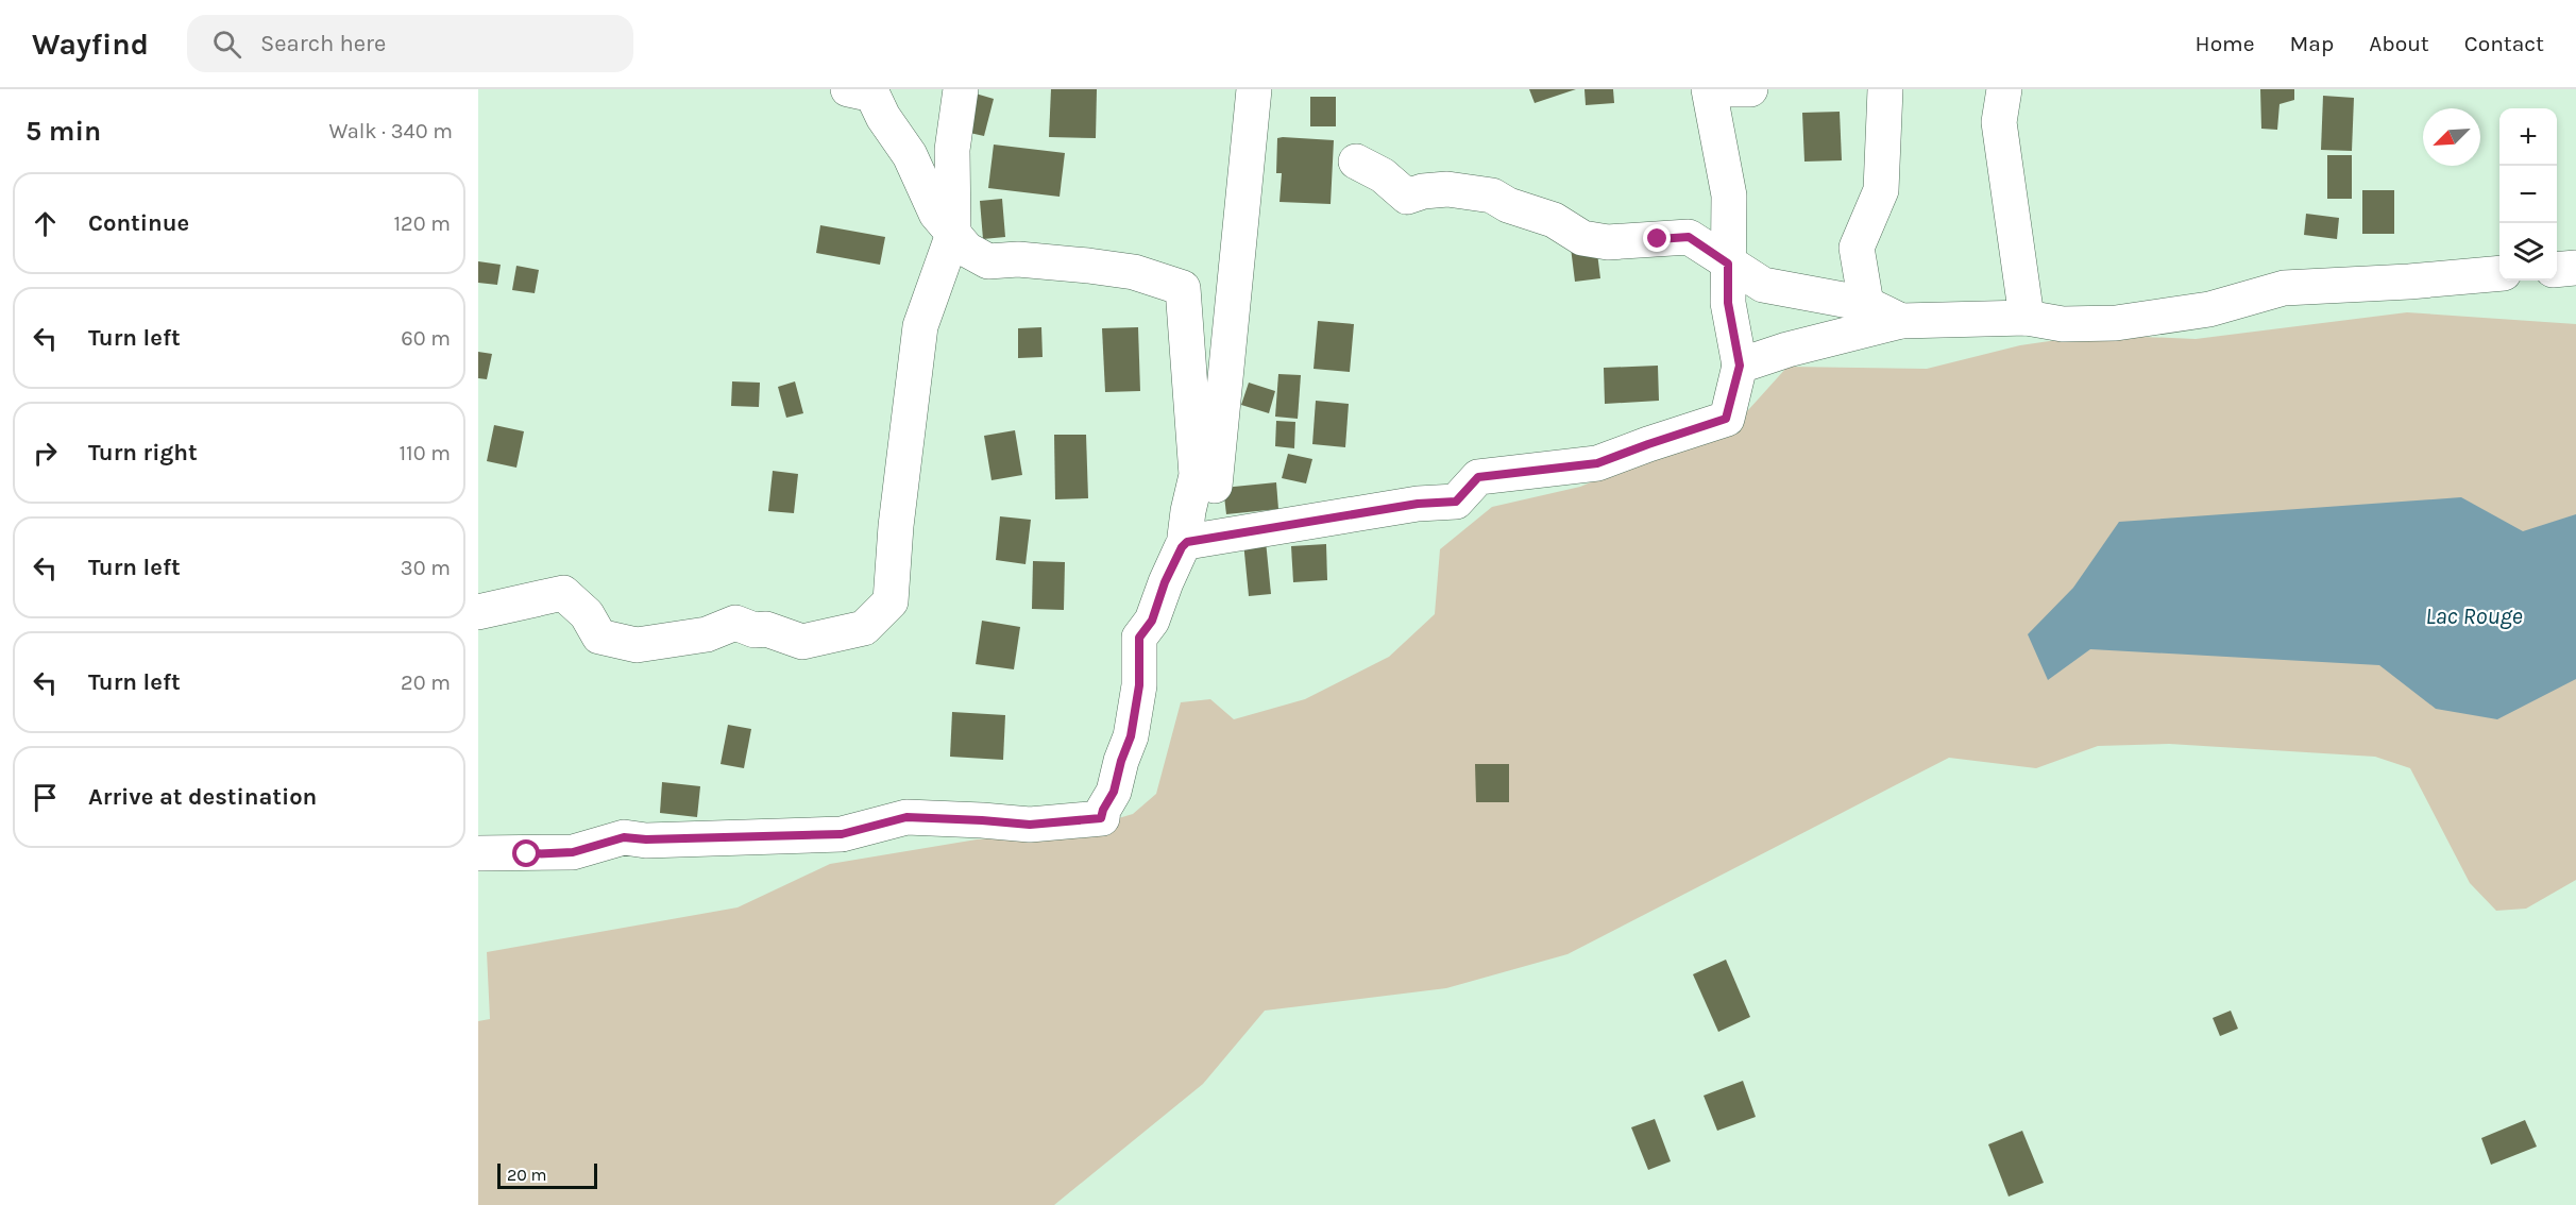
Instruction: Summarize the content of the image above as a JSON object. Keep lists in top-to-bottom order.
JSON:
{
  "water": ["Lac Rouge"],
  "scale_bar": "20 m",
  "north": "bottom left",
  "page": {
    "header": "Wayfind",
    "search": "Search here",
    "nav": [
      "Home",
      "Map",
      "About",
      "Contact"
    ],
    "heading": ["5 min", "Walk · 340 m"],
    "map_buttons": ["+", "−"],
    "list": [
      ["Continue", "120 m"],
      ["Turn left", "60 m"],
      ["Turn right", "110 m"],
      ["Turn left", "30 m"],
      ["Turn left", "20 m"],
      "Arrive at destination"
    ],
    "scale": "20 m"
  }
}
